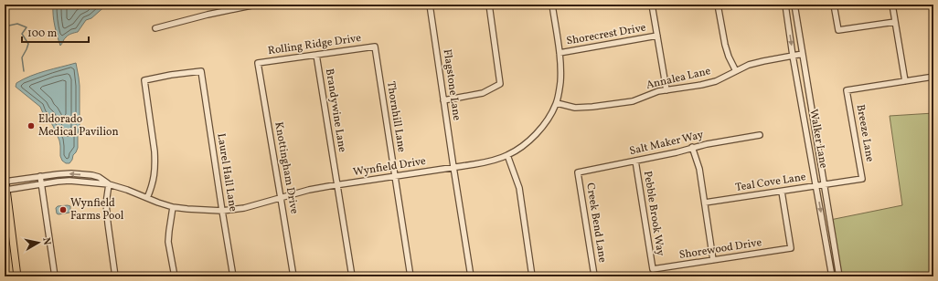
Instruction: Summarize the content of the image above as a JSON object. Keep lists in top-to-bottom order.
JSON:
{
  "streets": {
    "street": [
      "Shorecrest Drive",
      "Rolling Ridge Drive",
      "Annalea Lane",
      "Flagstone Lane",
      "Brandywine Lane",
      "Thornhill Lane",
      "Breeze Lane",
      "Walker Lane",
      "Salt Maker Way",
      "Wynfield Drive",
      "Knottingham Drive",
      "Laurel Hall Lane",
      "Teal Cove Lane",
      "Pebble Brook Way",
      "Creek Bend Lane",
      "Shorewood Drive"
    ]
  },
  "crossings": [
    ["Shorecrest Drive", "Wynfield Drive"],
    ["Rolling Ridge Drive", "Brandywine Lane"],
    ["Rolling Ridge Drive", "Thornhill Lane"],
    ["Rolling Ridge Drive", "Knottingham Drive"],
    ["Annalea Lane", "Walker Lane"],
    ["Annalea Lane", "Wynfield Drive"],
    ["Flagstone Lane", "Wynfield Drive"],
    ["Brandywine Lane", "Wynfield Drive"],
    ["Thornhill Lane", "Wynfield Drive"],
    ["Breeze Lane", "Teal Cove Lane"],
    ["Walker Lane", "Teal Cove Lane"],
    ["Salt Maker Way", "Pebble Brook Way"],
    ["Salt Maker Way", "Creek Bend Lane"],
    ["Wynfield Drive", "Knottingham Drive"],
    ["Wynfield Drive", "Laurel Hall Lane"],
    ["Teal Cove Lane", "Shorewood Drive"],
    ["Pebble Brook Way", "Shorewood Drive"]
  ],
  "places": ["Eldorado Medical Pavilion", "Wynfield Farms Pool"],
  "scale_bar": "100 m",
  "north": "right"
}
